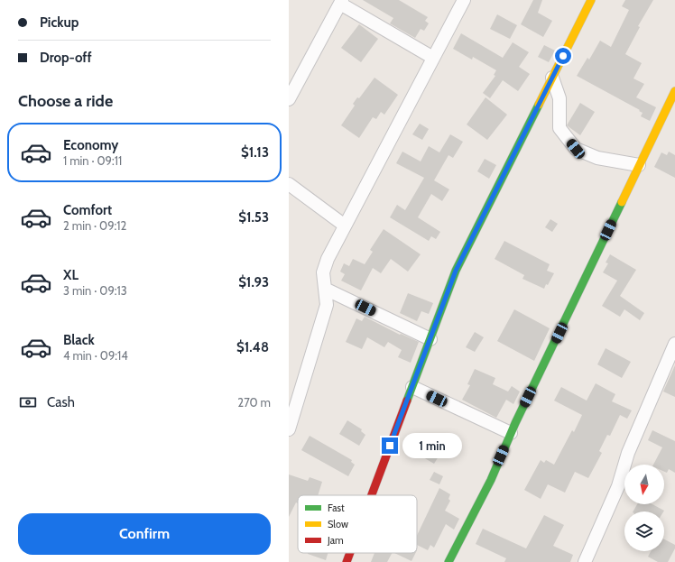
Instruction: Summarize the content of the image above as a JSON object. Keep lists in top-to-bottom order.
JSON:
{
  "legend": ["Fast", "Slow", "Jam"],
  "north": "bottom",
  "page": {
    "banner": ["Pickup", "Drop-off"],
    "heading": "Choose a ride",
    "list": [
      {
        "name": "Economy",
        "note": "1 min · 09:11",
        "value": "$1.13"
      },
      {
        "name": "Comfort",
        "note": "2 min · 09:12",
        "value": "$1.53"
      },
      {
        "name": "XL",
        "note": "3 min · 09:13",
        "value": "$1.93"
      },
      {
        "name": "Black",
        "note": "4 min · 09:14",
        "value": "$1.48"
      }
    ],
    "pay": ["Cash", "270 m"],
    "bubble": "1 min",
    "buttons": "Confirm"
  }
}
